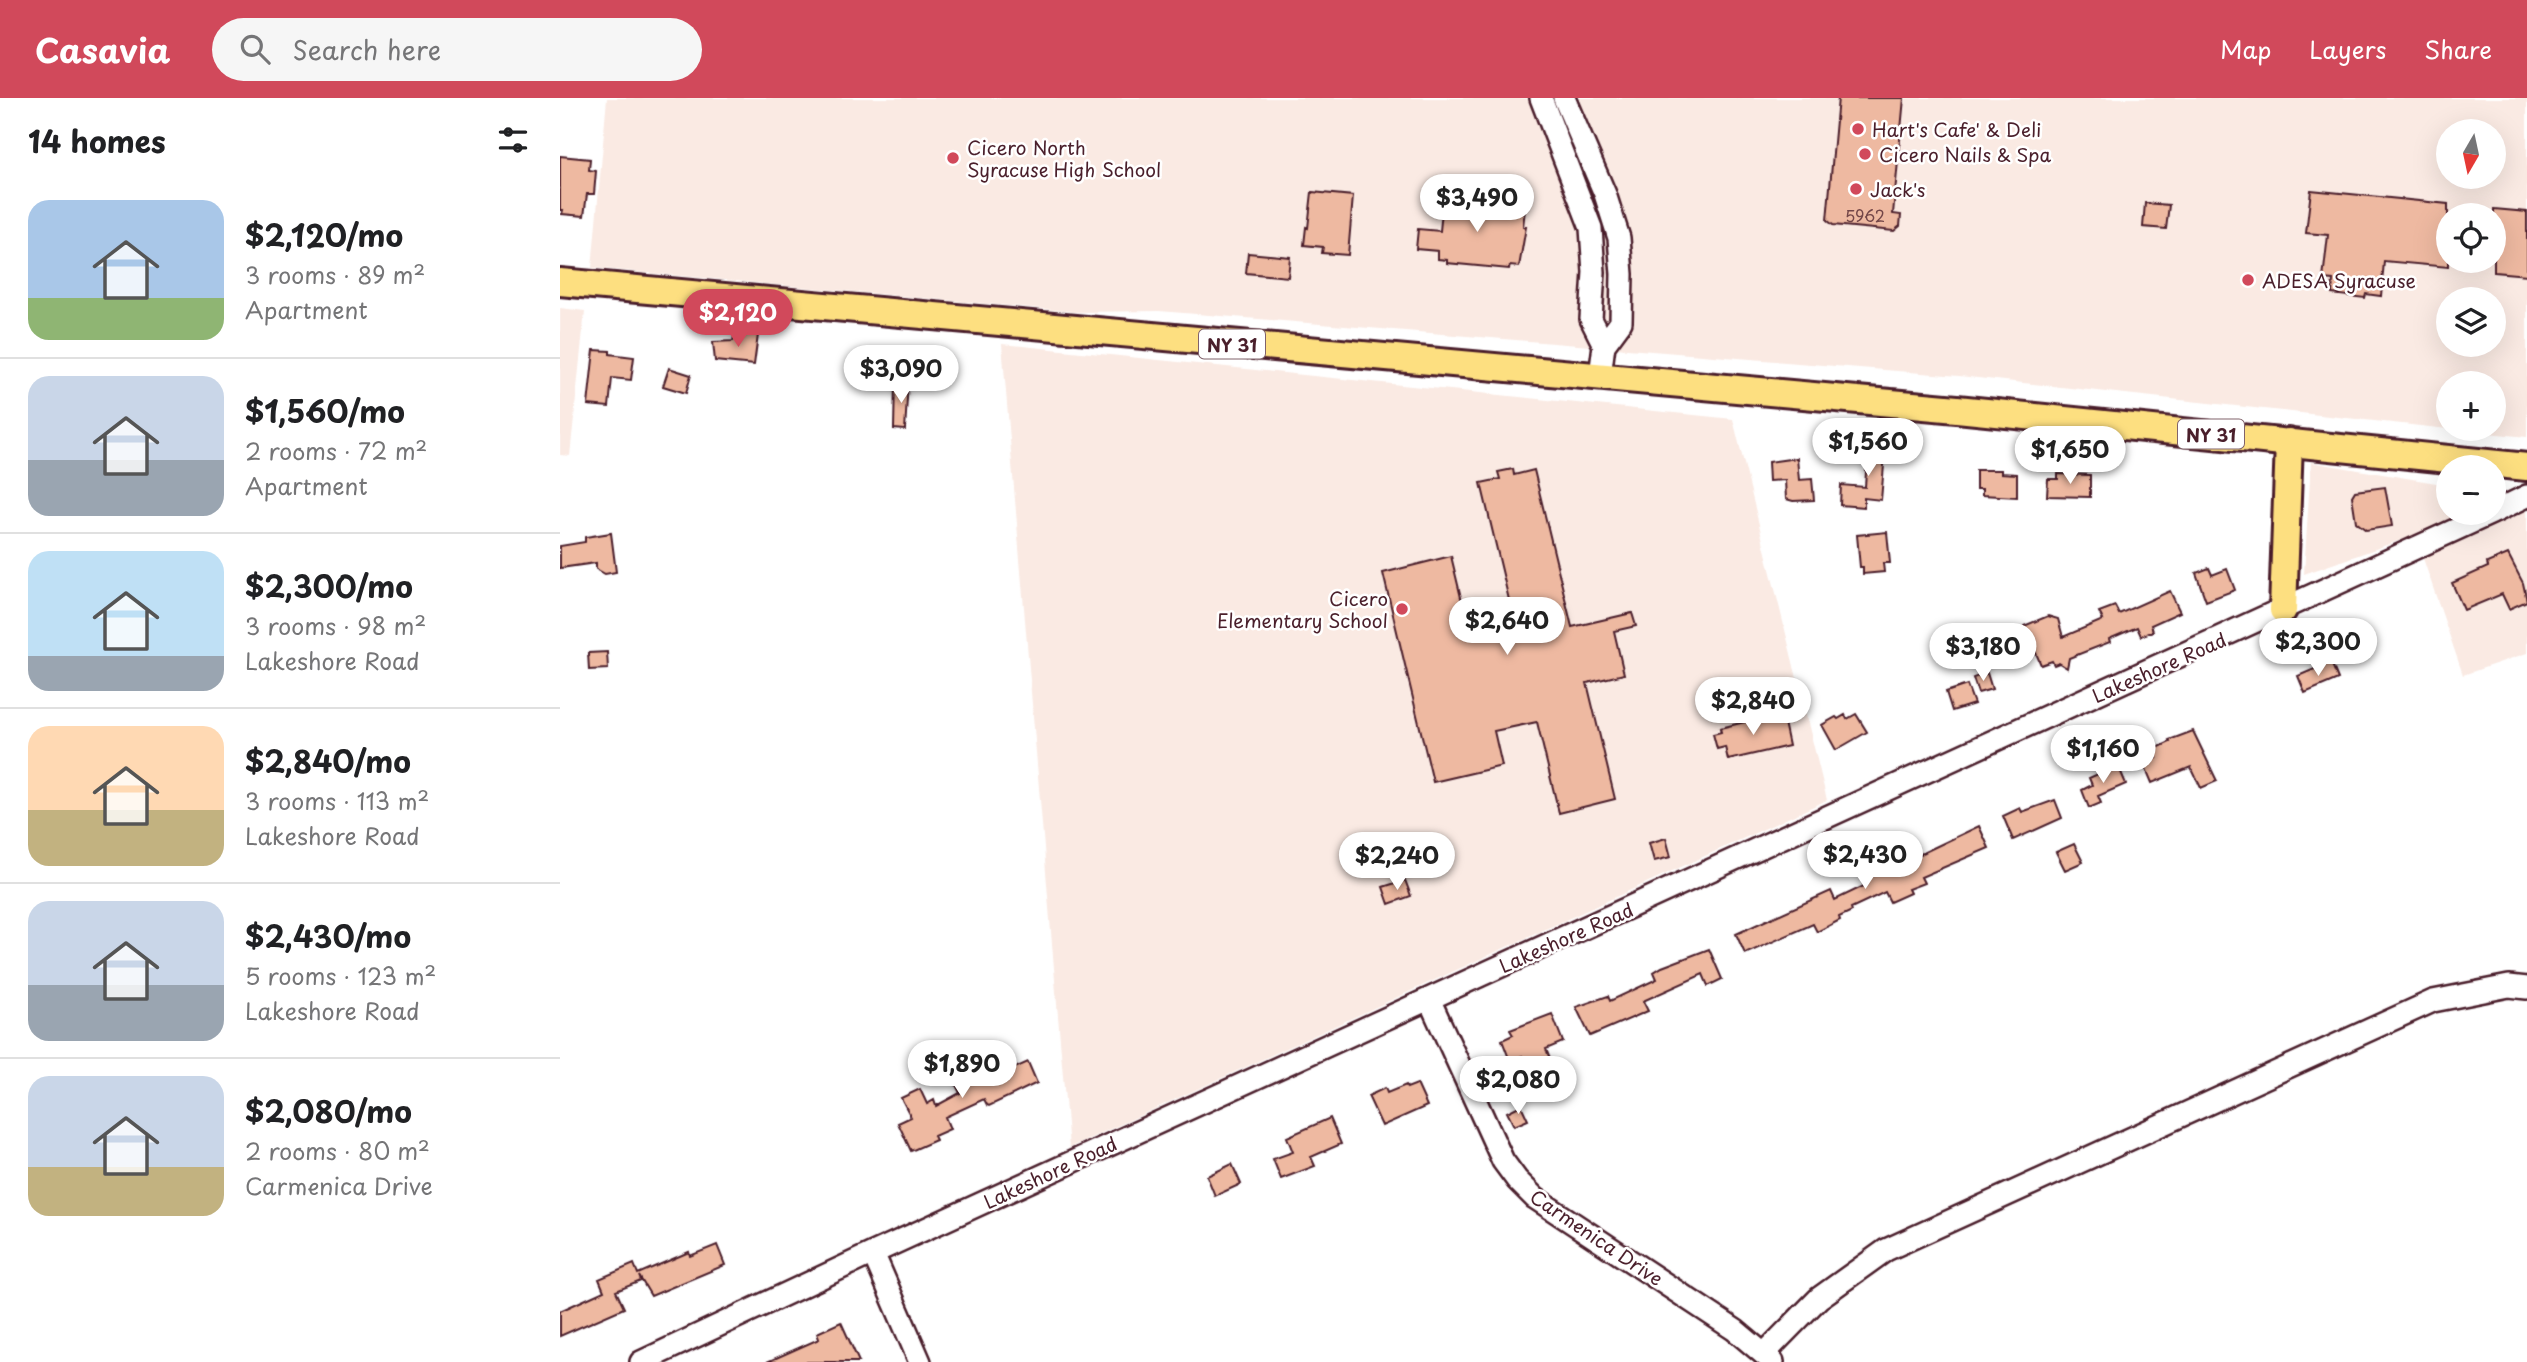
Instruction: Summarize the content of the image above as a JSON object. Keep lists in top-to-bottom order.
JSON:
{
  "streets": {
    "main road": ["NY 31"],
    "street": ["Lakeshore Road", "Carmenica Drive"]
  },
  "crossings": [
    ["Lakeshore Road", "Carmenica Drive"]
  ],
  "places": [
    "Hart's Cafe' & Deli",
    "Cicero Nails & Spa",
    "Cicero North Syracuse High School",
    "Jack's",
    "ADESA Syracuse",
    "Cicero Elementary School"
  ],
  "house_numbers": ["5962"],
  "north": "bottom",
  "page": {
    "header": "Casavia",
    "search": "Search here",
    "nav": ["Map", "Layers", "Share"],
    "heading": "14 homes",
    "map_buttons": ["+", "−"],
    "price": [
      "$3,490",
      "$2,120",
      "$3,090",
      "$1,560",
      "$1,650",
      "$2,640",
      "$2,300",
      "$3,180",
      "$2,840",
      "$1,160",
      "$2,430",
      "$2,240",
      "$1,890",
      "$2,080"
    ],
    "list": [
      {
        "name": "$2,120/mo",
        "note": "3 rooms · 89 m² · Apartment"
      },
      {
        "name": "$1,560/mo",
        "note": "2 rooms · 72 m² · Apartment"
      },
      {
        "name": "$2,300/mo",
        "note": "3 rooms · 98 m² · Lakeshore Road"
      },
      {
        "name": "$2,840/mo",
        "note": "3 rooms · 113 m² · Lakeshore Road"
      },
      {
        "name": "$2,430/mo",
        "note": "5 rooms · 123 m² · Lakeshore Road"
      },
      {
        "name": "$2,080/mo",
        "note": "2 rooms · 80 m² · Carmenica Drive"
      }
    ]
  }
}
